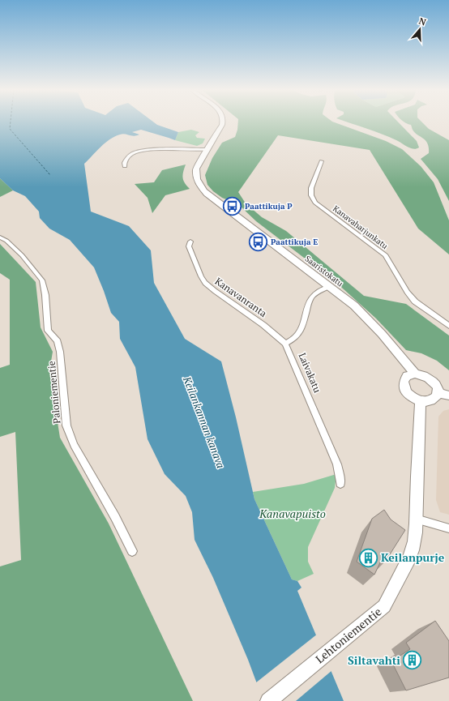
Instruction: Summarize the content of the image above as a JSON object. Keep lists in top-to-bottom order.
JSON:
{
  "streets": {
    "main road": ["Saaristokatu", "Lehtoniementie"],
    "street": [
      "Kanavaharjunkatu",
      "Kanavanranta",
      "Laivakatu",
      "Paloniementie"
    ]
  },
  "crossings": [
    ["Saaristokatu", "Lehtoniementie"],
    ["Kanavanranta", "Laivakatu"]
  ],
  "water": ["Keilankannan kanava"],
  "parks": ["Kanavapuisto"],
  "places": {
    "bus stop": ["Paattikuja P", "Paattikuja E"],
    "building": ["Keilanpurje", "Siltavahti"]
  },
  "north": "top"
}
